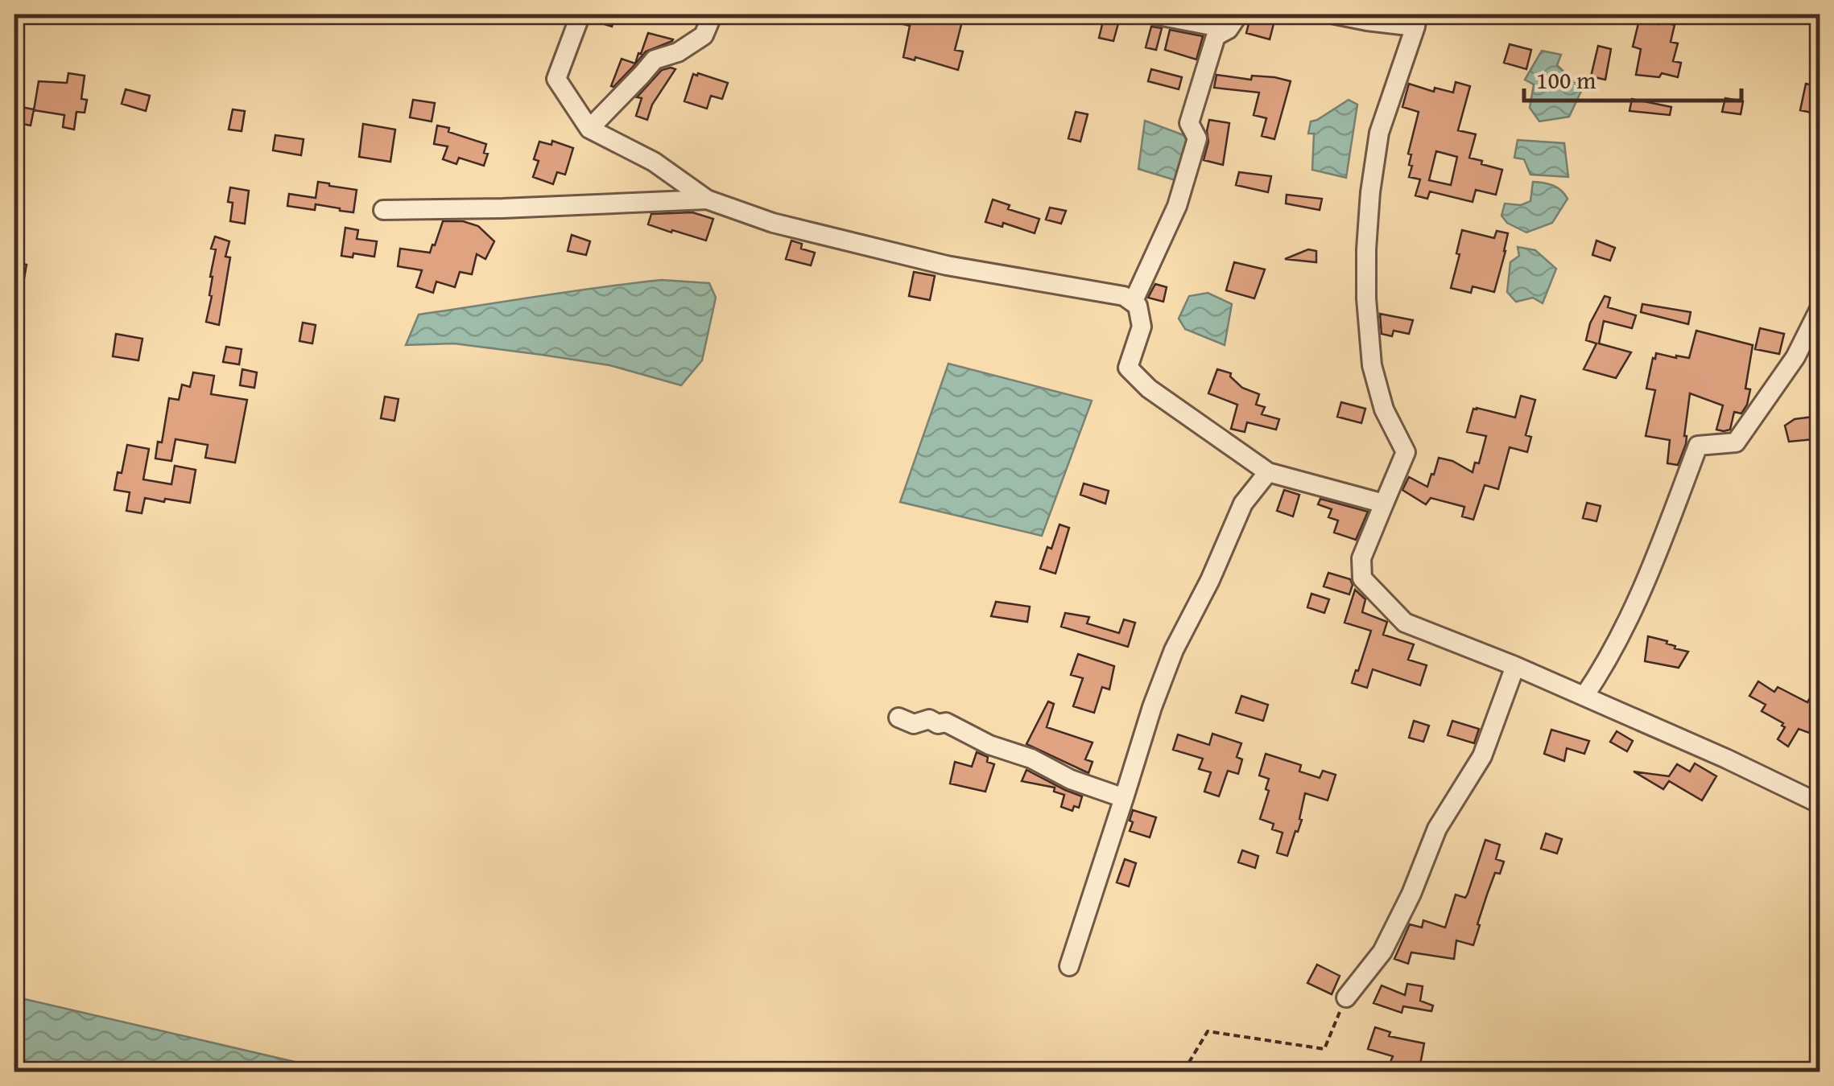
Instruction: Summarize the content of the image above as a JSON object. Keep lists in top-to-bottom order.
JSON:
{
  "scale_bar": "100 m"
}
